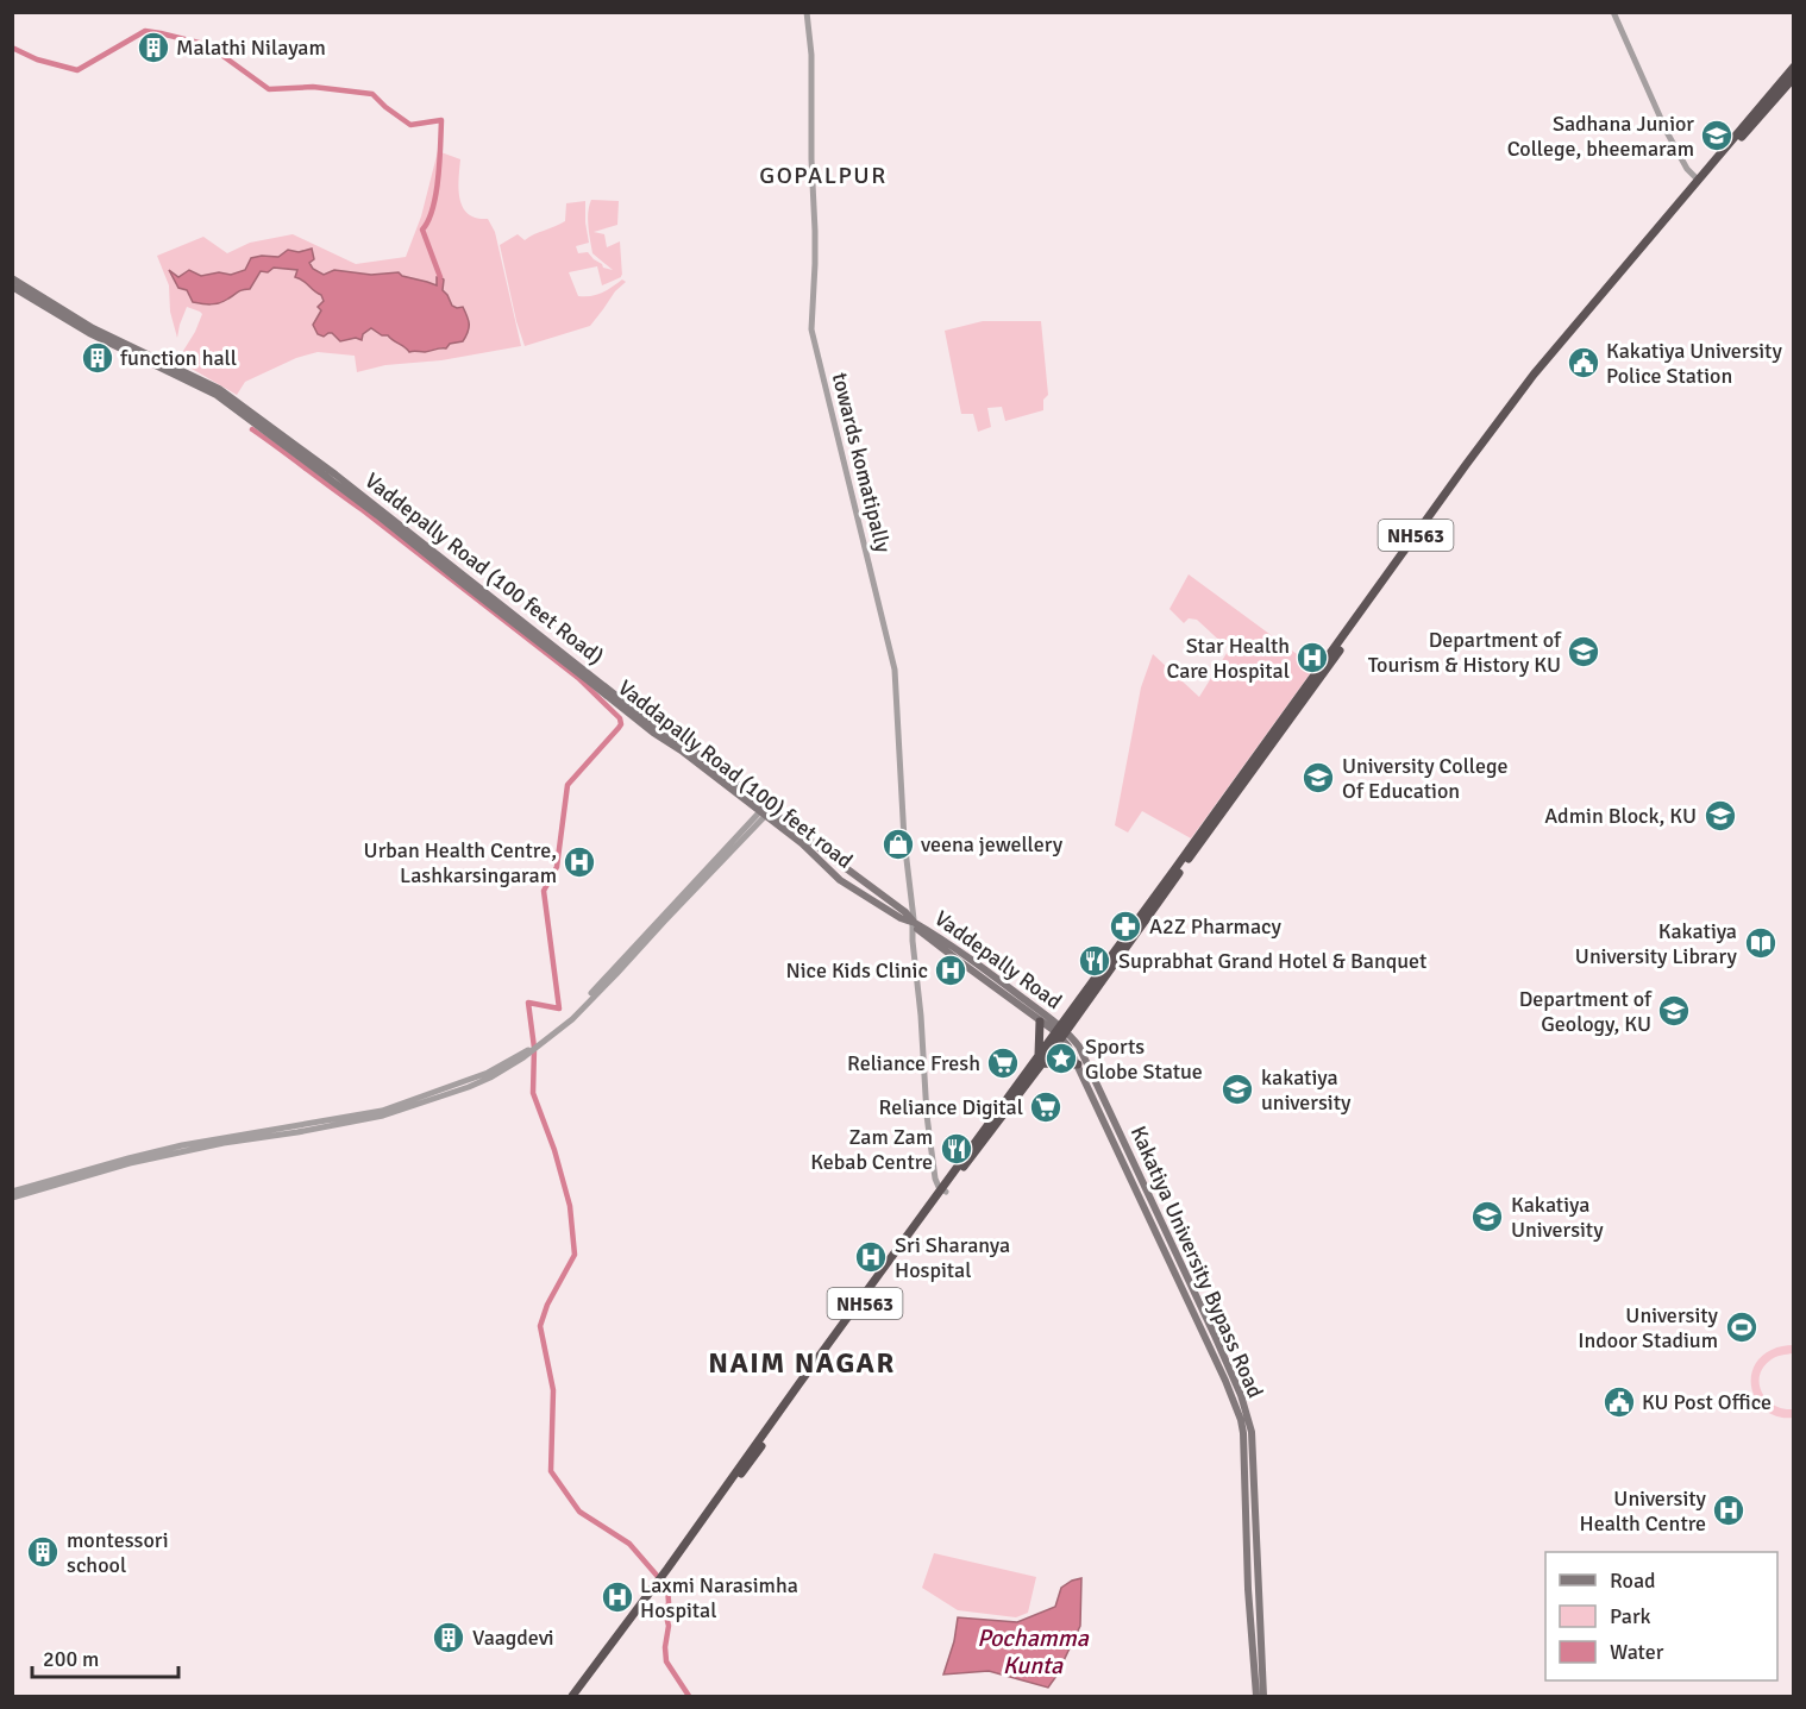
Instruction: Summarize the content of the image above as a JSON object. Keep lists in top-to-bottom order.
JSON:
{
  "streets": {
    "highway": ["NH563"],
    "main road": [
      "Vaddepally Road (100 feet Road)",
      "Vaddapally Road (100) feet road",
      "Vaddepally Road",
      "Kakatiya University Bypass Road"
    ],
    "street": ["towards komatipally"]
  },
  "crossings": [
    ["towards komatipally", "NH563"],
    ["towards komatipally", "Vaddapally Road (100) feet road"],
    ["towards komatipally", "Vaddepally Road"],
    ["NH563", "Vaddepally Road"],
    ["NH563", "Kakatiya University Bypass Road"],
    ["Vaddepally Road (100 feet Road)", "Vaddapally Road (100) feet road"],
    ["Vaddapally Road (100) feet road", "Vaddepally Road"],
    ["Vaddepally Road", "Kakatiya University Bypass Road"]
  ],
  "districts": ["GOPALPUR", "NAIM NAGAR"],
  "water": ["Pochamma Kunta"],
  "places": {
    "building": [
      "Malathi Nilayam",
      "function hall",
      "montessori school",
      "Vaagdevi"
    ],
    "school or university": [
      "Sadhana Junior College, bheemaram",
      "Department of Tourism & History KU",
      "University College Of Education",
      "Admin Block, KU",
      "Department of Geology, KU",
      "kakatiya university",
      "Kakatiya University"
    ],
    "public building": ["Kakatiya University Police Station", "KU Post Office"],
    "hospital": [
      "Star Health Care Hospital",
      "Urban Health Centre, Lashkarsingaram",
      "Nice Kids Clinic",
      "Sri Sharanya Hospital",
      "University Health Centre",
      "Laxmi Narasimha Hospital"
    ],
    "shop": ["veena jewellery"],
    "pharmacy": ["A2Z Pharmacy"],
    "library": ["Kakatiya University Library"],
    "restaurant": ["Suprabhat Grand Hotel & Banquet", "Zam Zam Kebab Centre"],
    "place": ["Sports Globe Statue"],
    "supermarket": ["Reliance Fresh", "Reliance Digital"],
    "sports": ["University Indoor Stadium"]
  },
  "legend": ["Road", "Park", "Water"],
  "scale_bar": "200 m"
}
